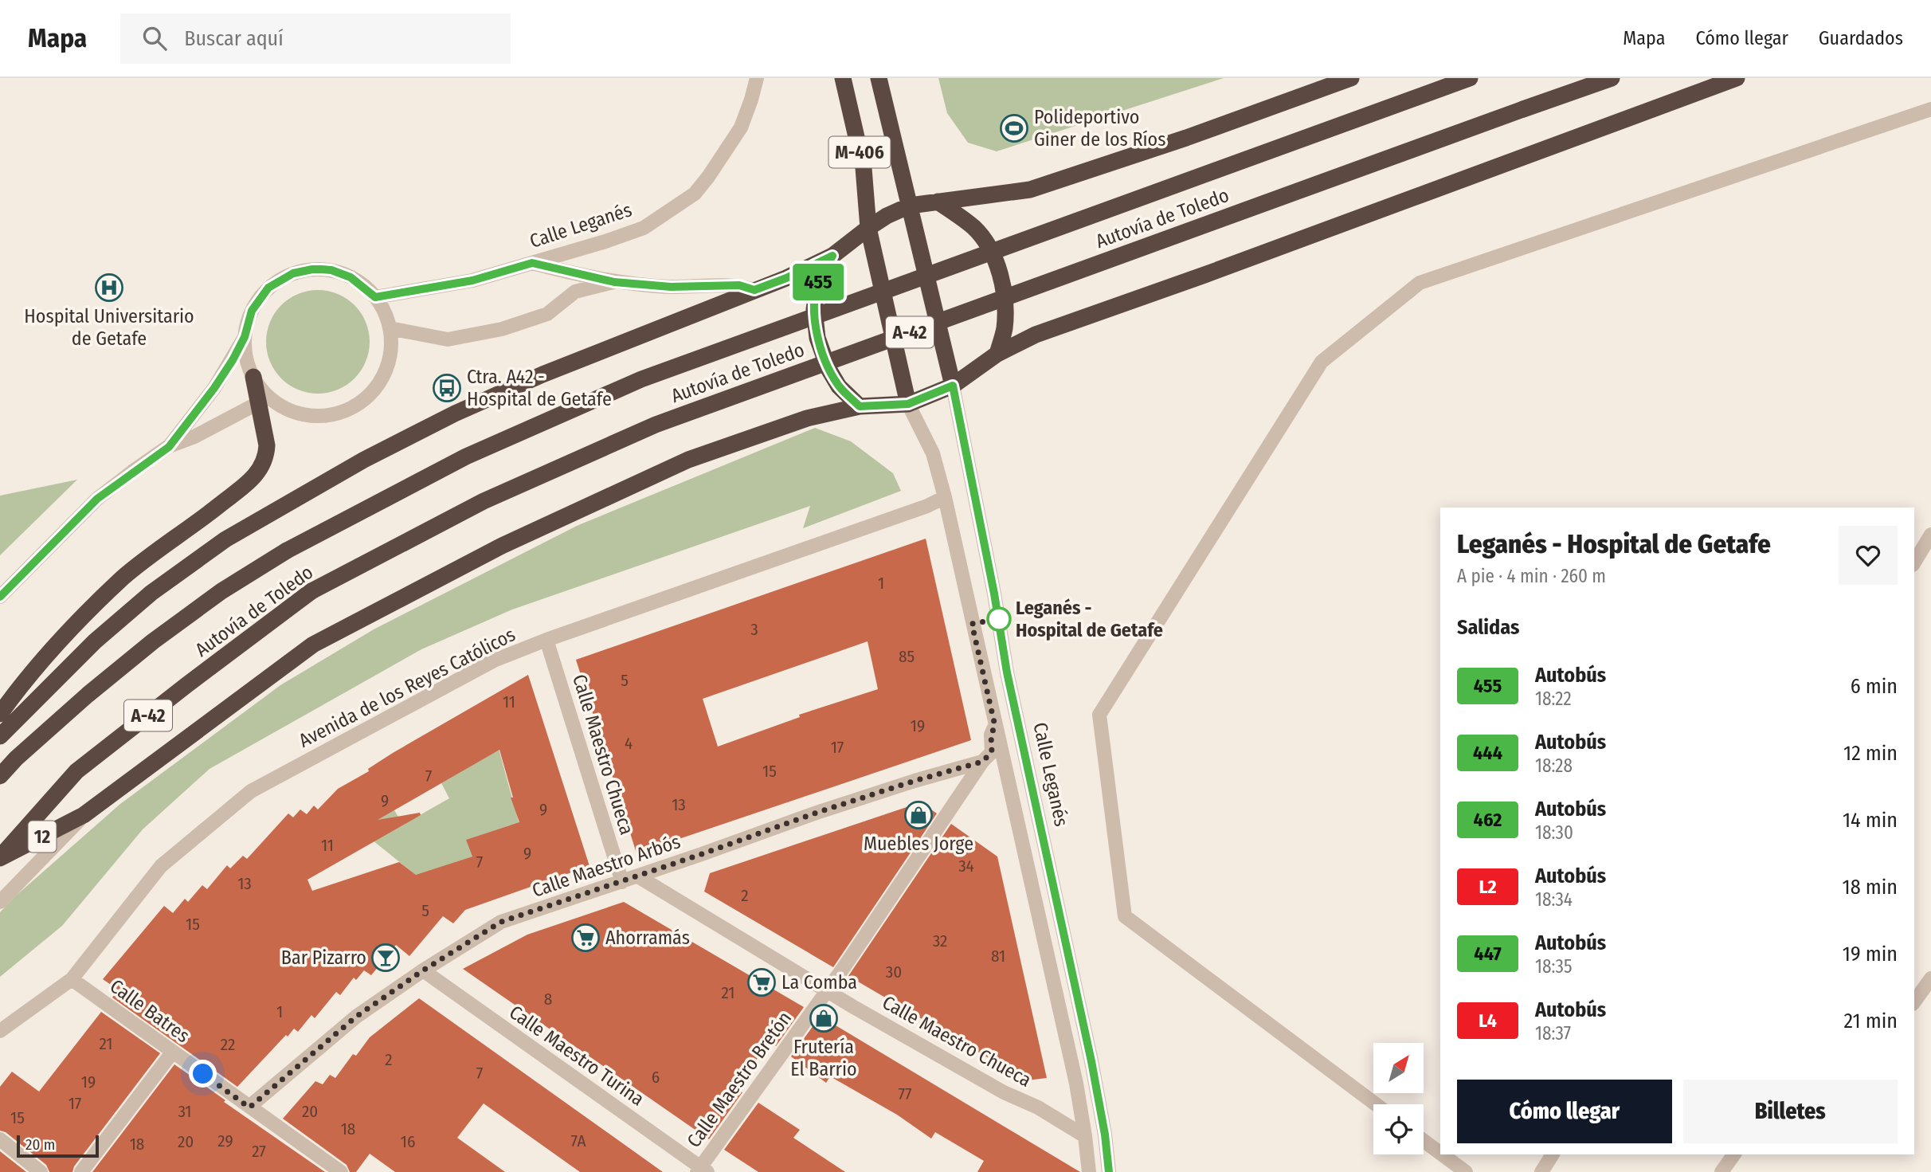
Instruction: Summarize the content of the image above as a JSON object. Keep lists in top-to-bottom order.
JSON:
{
  "streets": {
    "highway": [
      "M-406",
      "Autovía de Toledo",
      "Calle Leganés",
      "A-42",
      "12"
    ],
    "street": [
      "Avenida de los Reyes Católicos",
      "Calle Maestro Chueca",
      "Calle Maestro Arbós",
      "Calle Batres",
      "Calle Maestro Turina",
      "Calle Maestro Bretón"
    ]
  },
  "crossings": [
    ["Autovía de Toledo", "12"],
    ["Avenida de los Reyes Católicos", "Calle Maestro Chueca"],
    ["Avenida de los Reyes Católicos", "Calle Batres"],
    ["Calle Maestro Chueca", "Calle Maestro Arbós"],
    ["Calle Maestro Chueca", "Calle Maestro Bretón"],
    ["Calle Maestro Arbós", "Calle Batres"],
    ["Calle Maestro Arbós", "Calle Maestro Turina"],
    ["Calle Maestro Arbós", "Calle Maestro Bretón"],
    ["Calle Maestro Turina", "Calle Maestro Bretón"]
  ],
  "places": {
    "sports": ["Polideportivo Giner de los Ríos"],
    "hospital": ["Hospital Universitario de Getafe"],
    "bus stop": ["Ctra. A42 - Hospital de Getafe"],
    "other": ["Leganés - Hospital de Getafe"],
    "shop": ["Muebles Jorge", "Frutería El Barrio"],
    "supermarket": ["Ahorramás", "La Comba"],
    "bar": ["Bar Pizarro"]
  },
  "lines": ["bus line 455"],
  "house_numbers": [
    "1",
    "3",
    "85",
    "5",
    "11",
    "19",
    "4",
    "17",
    "15",
    "7",
    "9",
    "13",
    "9",
    "11",
    "9",
    "7",
    "34",
    "13",
    "2",
    "5",
    "15",
    "32",
    "81",
    "30",
    "21",
    "8",
    "1",
    "21",
    "22",
    "2",
    "7",
    "6",
    "19",
    "77",
    "17",
    "31",
    "20",
    "15",
    "18",
    "29",
    "7A",
    "20",
    "16",
    "18",
    "27"
  ],
  "scale_bar": "20 m",
  "north": "top right",
  "page": {
    "header": "Mapa",
    "search": "Buscar aquí",
    "nav": ["Mapa", "Cómo llegar", "Guardados"],
    "on_map": "455",
    "heading": [
      ["Leganés - Hospital de Getafe", "A pie · 4 min · 260 m"],
      "Salidas"
    ],
    "list": [
      {
        "mark": "455",
        "name": "Autobús",
        "note": "18:22",
        "value": "6 min"
      },
      {
        "mark": "444",
        "name": "Autobús",
        "note": "18:28",
        "value": "12 min"
      },
      {
        "mark": "462",
        "name": "Autobús",
        "note": "18:30",
        "value": "14 min"
      },
      {
        "mark": "L2",
        "name": "Autobús",
        "note": "18:34",
        "value": "18 min"
      },
      {
        "mark": "447",
        "name": "Autobús",
        "note": "18:35",
        "value": "19 min"
      },
      {
        "mark": "L4",
        "name": "Autobús",
        "note": "18:37",
        "value": "21 min"
      }
    ],
    "buttons": ["Cómo llegar", "Billetes"],
    "scale": "20 m"
  }
}
